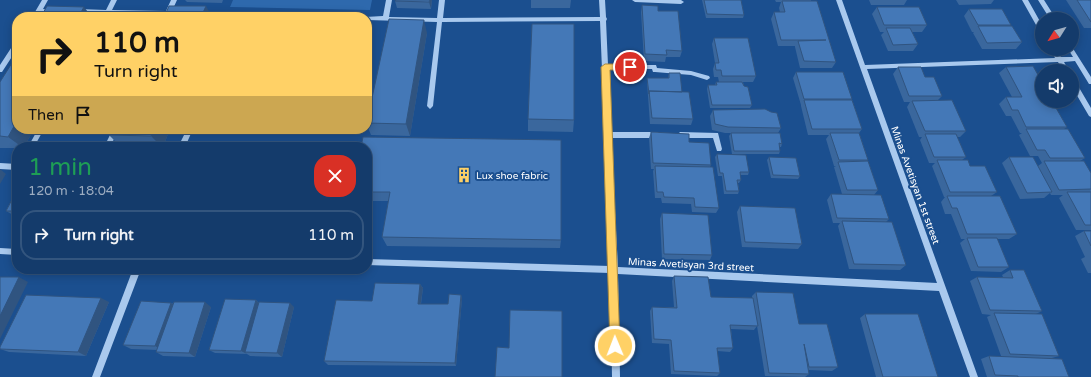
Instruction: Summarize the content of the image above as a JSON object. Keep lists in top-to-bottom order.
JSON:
{
  "streets": {
    "street": ["Minas Avetisyan 1st street", "Minas Avetisyan 3rd street"]
  },
  "crossings": [
    ["Minas Avetisyan 1st street", "Minas Avetisyan 3rd street"]
  ],
  "places": {
    "building": ["Lux shoe fabric"]
  },
  "north": "bottom left",
  "page": {
    "turn": ["110 m", "Turn right"],
    "then": "Then",
    "heading": ["1 min", "120 m · 18:04"],
    "list": [
      {
        "name": "Turn right",
        "value": "110 m"
      }
    ]
  }
}
